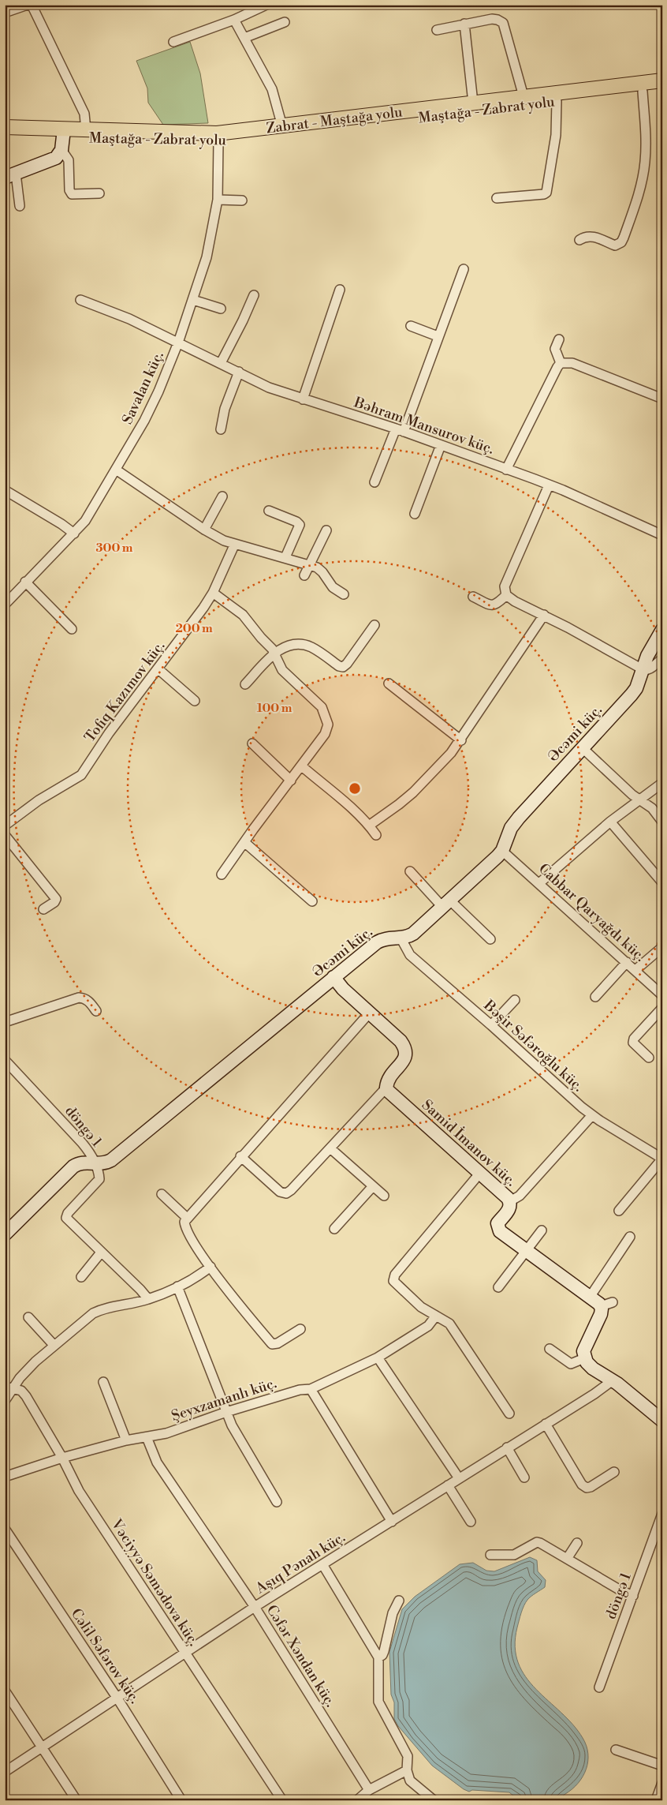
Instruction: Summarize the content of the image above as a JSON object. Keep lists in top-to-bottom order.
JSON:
{
  "streets": {
    "main road": ["Maştağa - Zabrat yolu", "Zabrat - Maştağa yolu"],
    "street": [
      "Savalan küç.",
      "Bəhram Mansurov küç.",
      "Tofiq Kazımov küç.",
      "Əcəmi küç.",
      "Cabbar Qaryağdı küç.",
      "Bəşir Səfəroğlu küç.",
      "döngə 1",
      "Samid İmanov küç.",
      "Şeyxzamanlı küç.",
      "Aşıq Pənah küç.",
      "Vəciyyə Səmədova küç.",
      "Cəlil Səfərov küç.",
      "Cəfər Xəndan küç."
    ]
  },
  "crossings": [
    ["Maştağa - Zabrat yolu", "Zabrat - Maştağa yolu"],
    ["Maştağa - Zabrat yolu", "Savalan küç."],
    ["Savalan küç.", "Bəhram Mansurov küç."],
    ["Əcəmi küç.", "Cabbar Qaryağdı küç."],
    ["Əcəmi küç.", "Bəşir Səfəroğlu küç."],
    ["Əcəmi küç.", "döngə 1"],
    ["Şeyxzamanlı küç.", "Vəciyyə Səmədova küç."],
    ["Şeyxzamanlı küç.", "Cəfər Xəndan küç."],
    ["Aşıq Pənah küç.", "Vəciyyə Səmədova küç."],
    ["Aşıq Pənah küç.", "Cəlil Səfərov küç."],
    ["Aşıq Pənah küç.", "Cəfər Xəndan küç."]
  ],
  "rings": ["300 m", "200 m", "100 m"]
}
